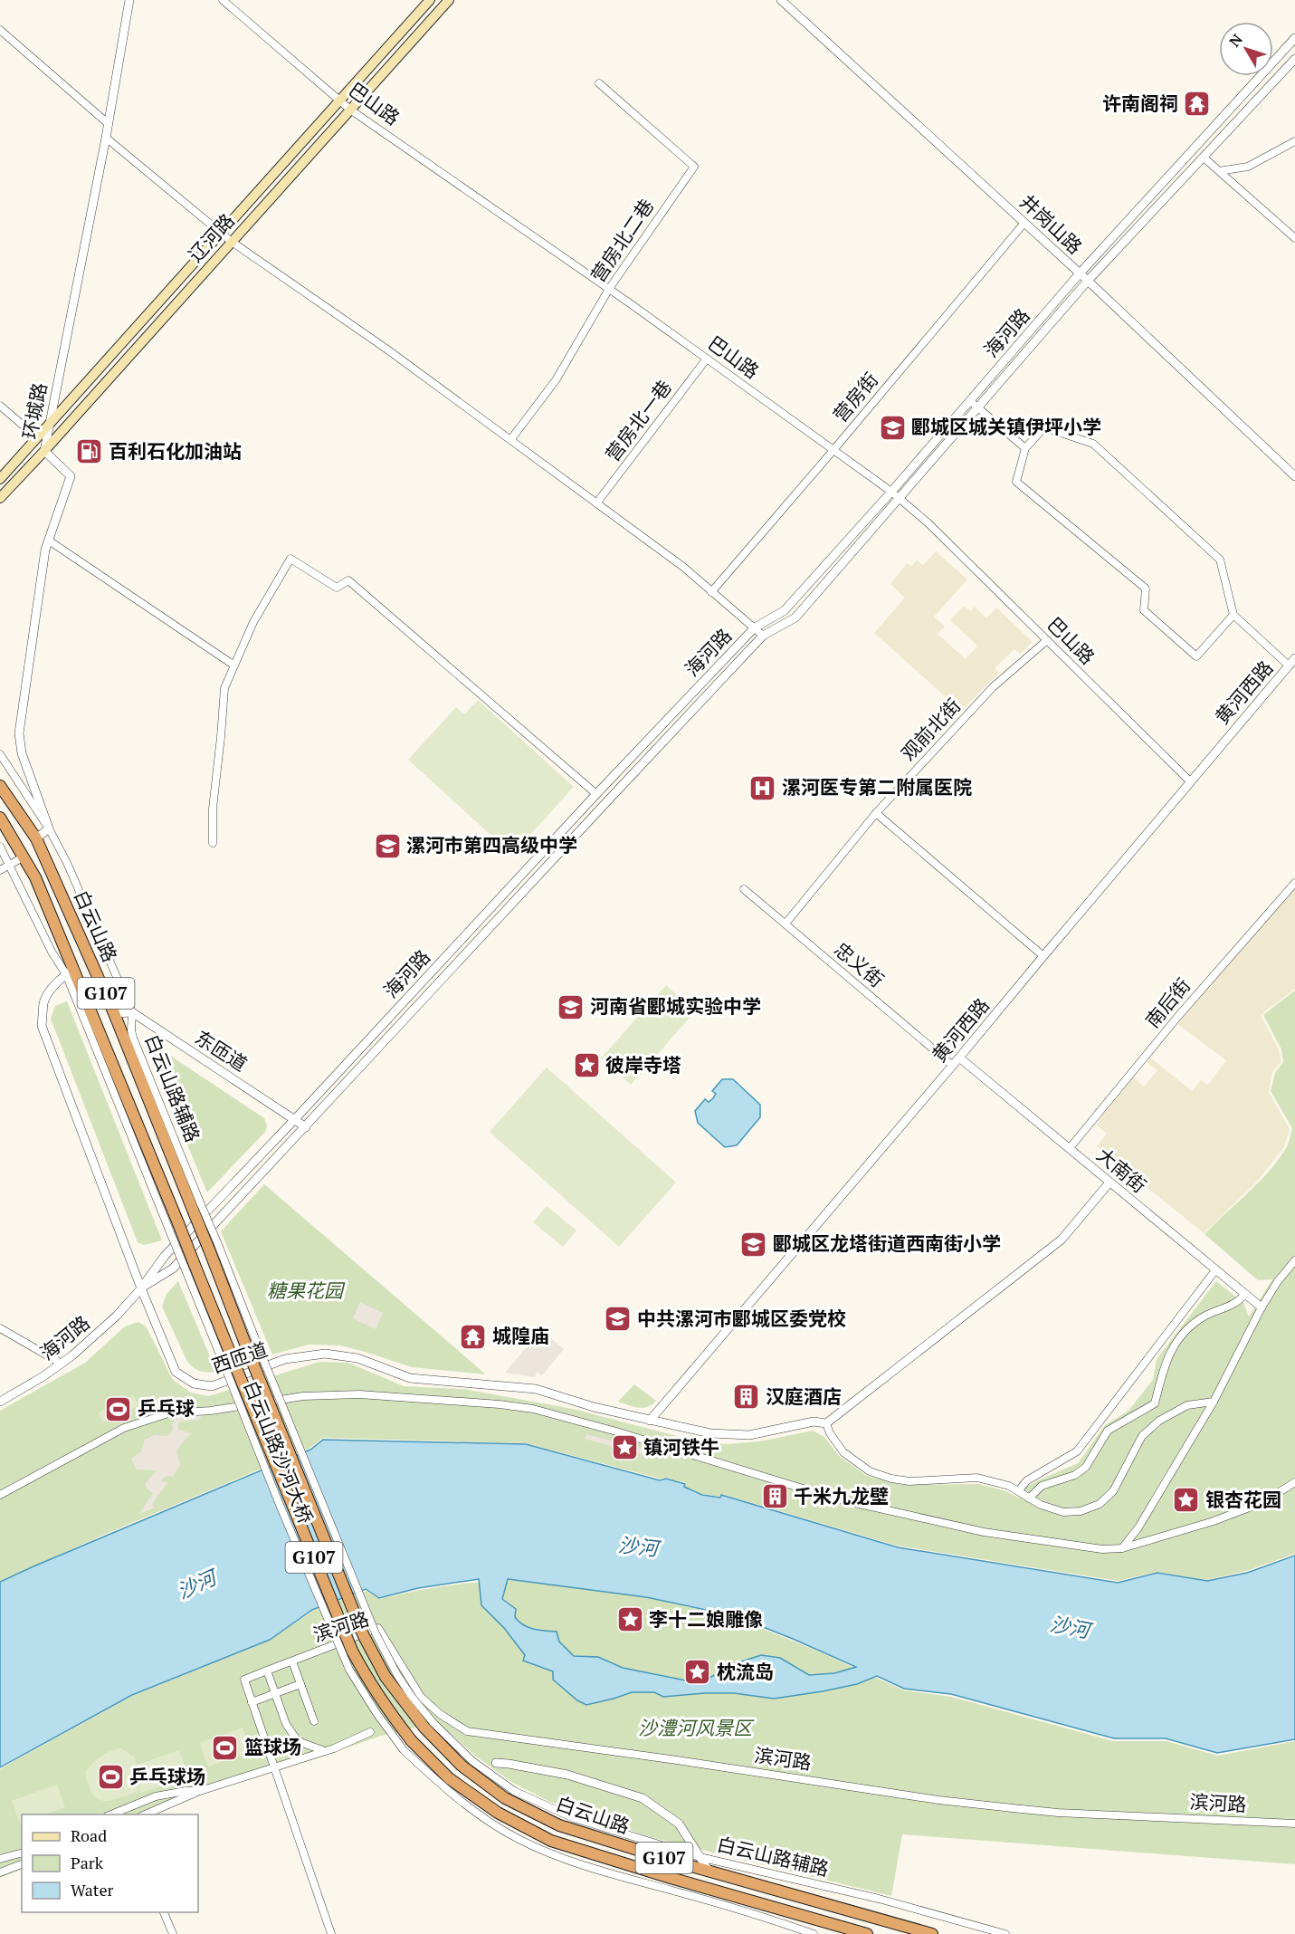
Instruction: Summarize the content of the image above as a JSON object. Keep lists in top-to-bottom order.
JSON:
{
  "streets": {
    "highway": ["白云山路", "G107", "白云山路沙河大桥"],
    "main road": ["辽河路"],
    "street": [
      "巴山路",
      "井岗山路",
      "营房北二巷",
      "海河路",
      "营房街",
      "环城路",
      "营房北一巷",
      "黄河西路",
      "观前北街",
      "忠义街",
      "南后街",
      "东匝道",
      "白云山路辅路",
      "大南街",
      "西匝道",
      "滨河路"
    ]
  },
  "crossings": [
    ["巴山路", "辽河路"],
    ["巴山路", "营房北二巷"],
    ["巴山路", "海河路"],
    ["巴山路", "营房街"],
    ["巴山路", "营房北一巷"],
    ["巴山路", "黄河西路"],
    ["巴山路", "观前北街"],
    ["井岗山路", "海河路"],
    ["井岗山路", "营房街"],
    ["辽河路", "环城路"],
    ["海河路", "东匝道"],
    ["海河路", "西匝道"],
    ["环城路", "白云山路辅路"],
    ["黄河西路", "忠义街"],
    ["黄河西路", "大南街"],
    ["黄河西路", "西匝道"],
    ["观前北街", "忠义街"],
    ["白云山路", "G107"],
    ["白云山路", "白云山路辅路"],
    ["白云山路", "西匝道"],
    ["白云山路", "白云山路沙河大桥"],
    ["G107", "白云山路沙河大桥"],
    ["南后街", "大南街"],
    ["东匝道", "白云山路辅路"],
    ["白云山路辅路", "白云山路沙河大桥"]
  ],
  "water": ["沙河"],
  "parks": ["糖果花园", "沙澧河风景区"],
  "places": {
    "temple": ["许南阁祠", "城隍庙"],
    "school or university": [
      "郾城区城关镇伊坪小学",
      "漯河市第四高级中学",
      "河南省郾城实验中学",
      "郾城区龙塔街道西南街小学",
      "中共漯河市郾城区委党校"
    ],
    "fuel station": ["百利石化加油站"],
    "hospital": ["漯河医专第二附属医院"],
    "place": [
      "彼岸寺塔",
      "镇河铁牛",
      "银杏花园",
      "李十二娘雕像",
      "枕流岛"
    ],
    "building": ["汉庭酒店", "千米九龙壁"],
    "sports": ["乒乓球", "篮球场", "乒乓球场"]
  },
  "legend": ["Road", "Park", "Water"],
  "north": "top left"
}
